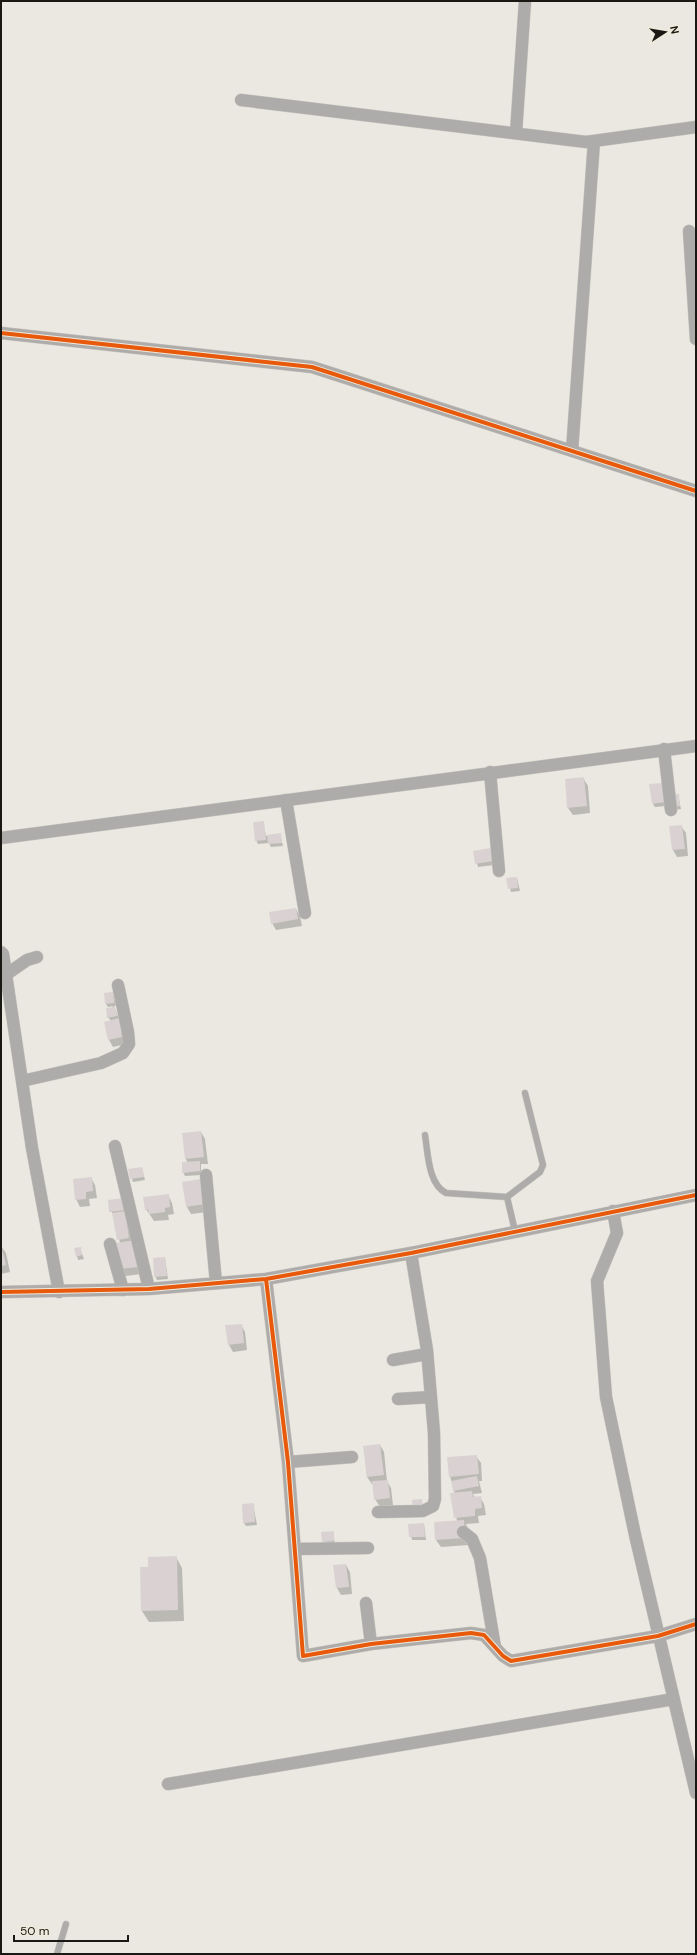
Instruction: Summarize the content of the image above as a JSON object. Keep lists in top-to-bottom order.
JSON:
{
  "scale_bar": "50 m",
  "north": "right"
}
